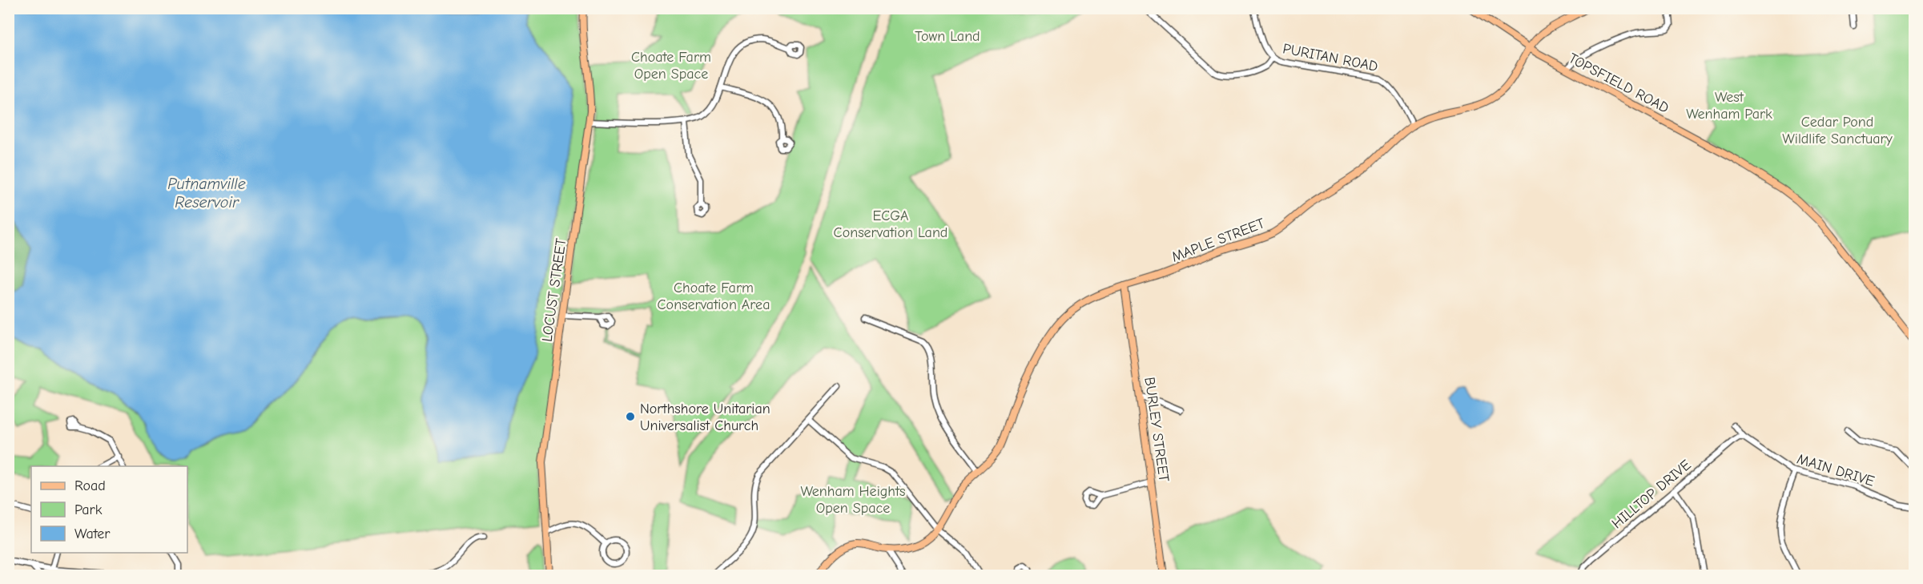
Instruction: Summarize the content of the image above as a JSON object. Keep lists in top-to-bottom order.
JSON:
{
  "streets": {
    "main road": [
      "TOPSFIELD ROAD",
      "MAPLE STREET",
      "LOCUST STREET",
      "BURLEY STREET"
    ],
    "street": ["PURITAN ROAD", "MAIN DRIVE", "HILLTOP DRIVE"]
  },
  "crossings": [
    ["PURITAN ROAD", "MAPLE STREET"],
    ["TOPSFIELD ROAD", "MAPLE STREET"],
    ["MAPLE STREET", "BURLEY STREET"],
    ["MAIN DRIVE", "HILLTOP DRIVE"]
  ],
  "water": ["Putnamville Reservoir"],
  "parks": [
    "Town Land",
    "Choate Farm Open Space",
    "West Wenham Park",
    "Cedar Pond Wildlife Sanctuary",
    "ECGA Conservation Land",
    "Choate Farm Conservation Area",
    "Wenham Heights Open Space"
  ],
  "places": ["Northshore Unitarian Universalist Church"],
  "legend": ["Road", "Park", "Water"]
}
